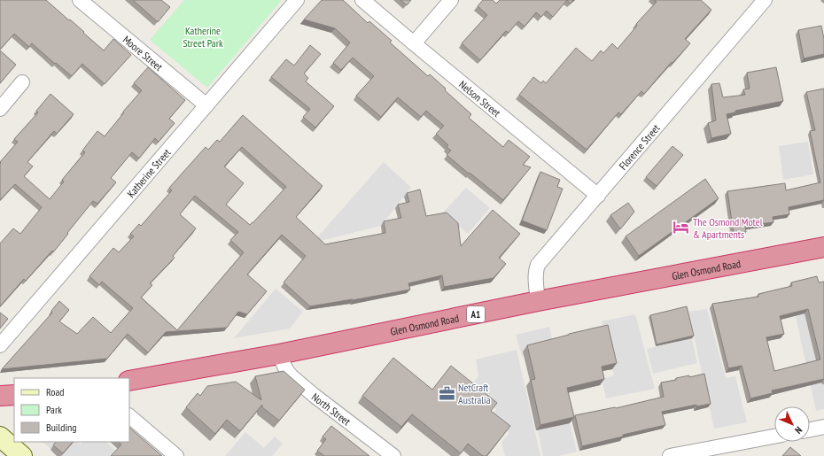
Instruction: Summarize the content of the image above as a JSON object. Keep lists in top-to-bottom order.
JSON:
{
  "streets": {
    "highway": ["Glen Osmond Road", "A1"],
    "street": [
      "Moore Street",
      "Nelson Street",
      "Florence Street",
      "Katherine Street",
      "North Street"
    ]
  },
  "crossings": [
    ["Moore Street", "Katherine Street"],
    ["Nelson Street", "Florence Street"],
    ["Florence Street", "Glen Osmond Road"],
    ["Glen Osmond Road", "North Street"]
  ],
  "parks": ["Katherine Street Park"],
  "places": {
    "hotel": ["The Osmond Motel & Apartments"],
    "office": ["NetCraft Australia"]
  },
  "legend": ["Road", "Park", "Building"],
  "north": "bottom right"
}
